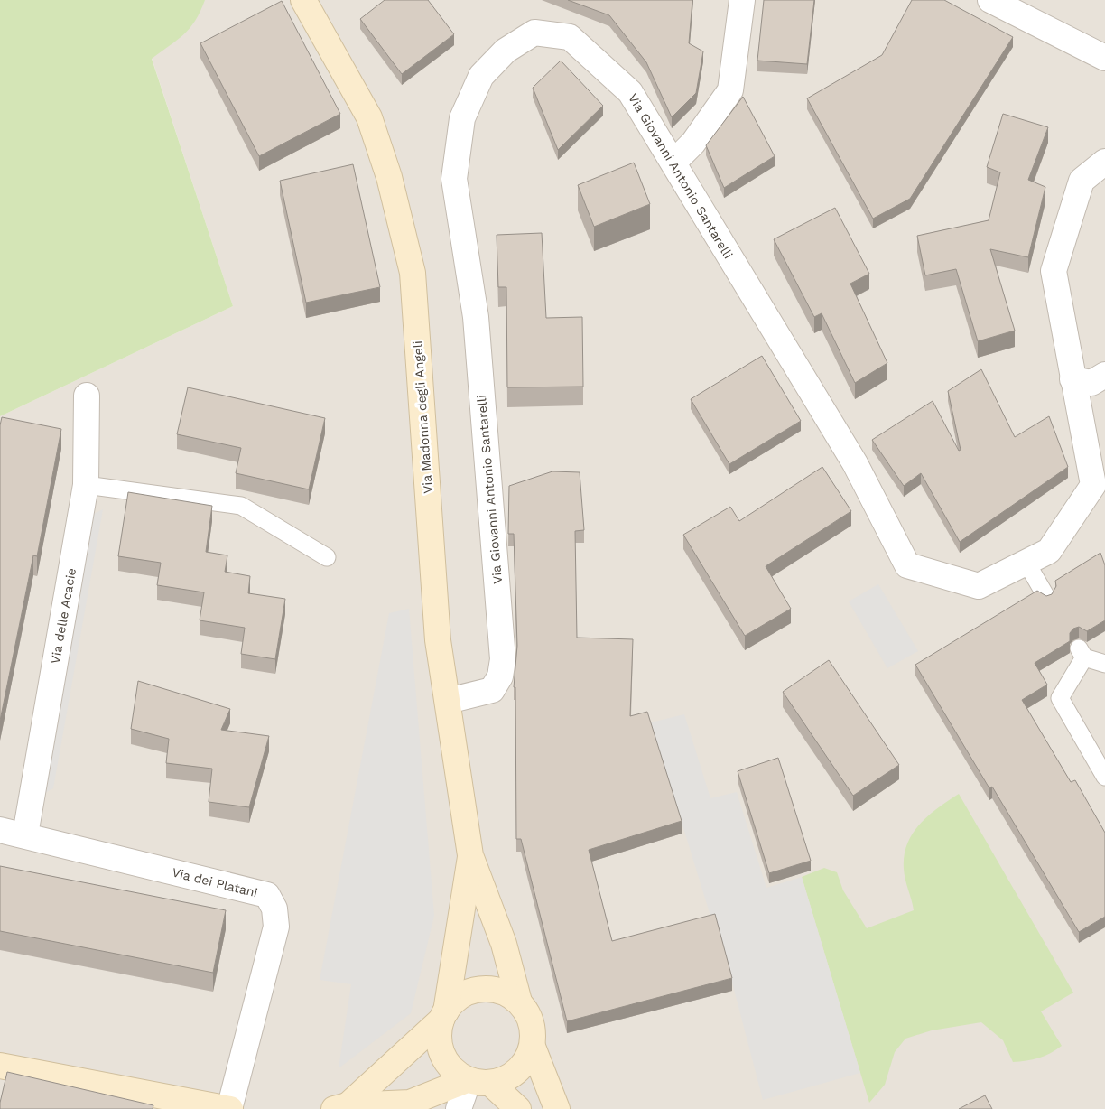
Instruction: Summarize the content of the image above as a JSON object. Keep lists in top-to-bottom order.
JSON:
{
  "streets": {
    "main road": ["Via Madonna degli Angeli"],
    "street": ["Via Giovanni Antonio Santarelli", "Via delle Acacie", "Via dei Platani"]
  },
  "crossings": [
    ["Via Giovanni Antonio Santarelli", "Via Madonna degli Angeli"],
    ["Via delle Acacie", "Via dei Platani"]
  ]
}
